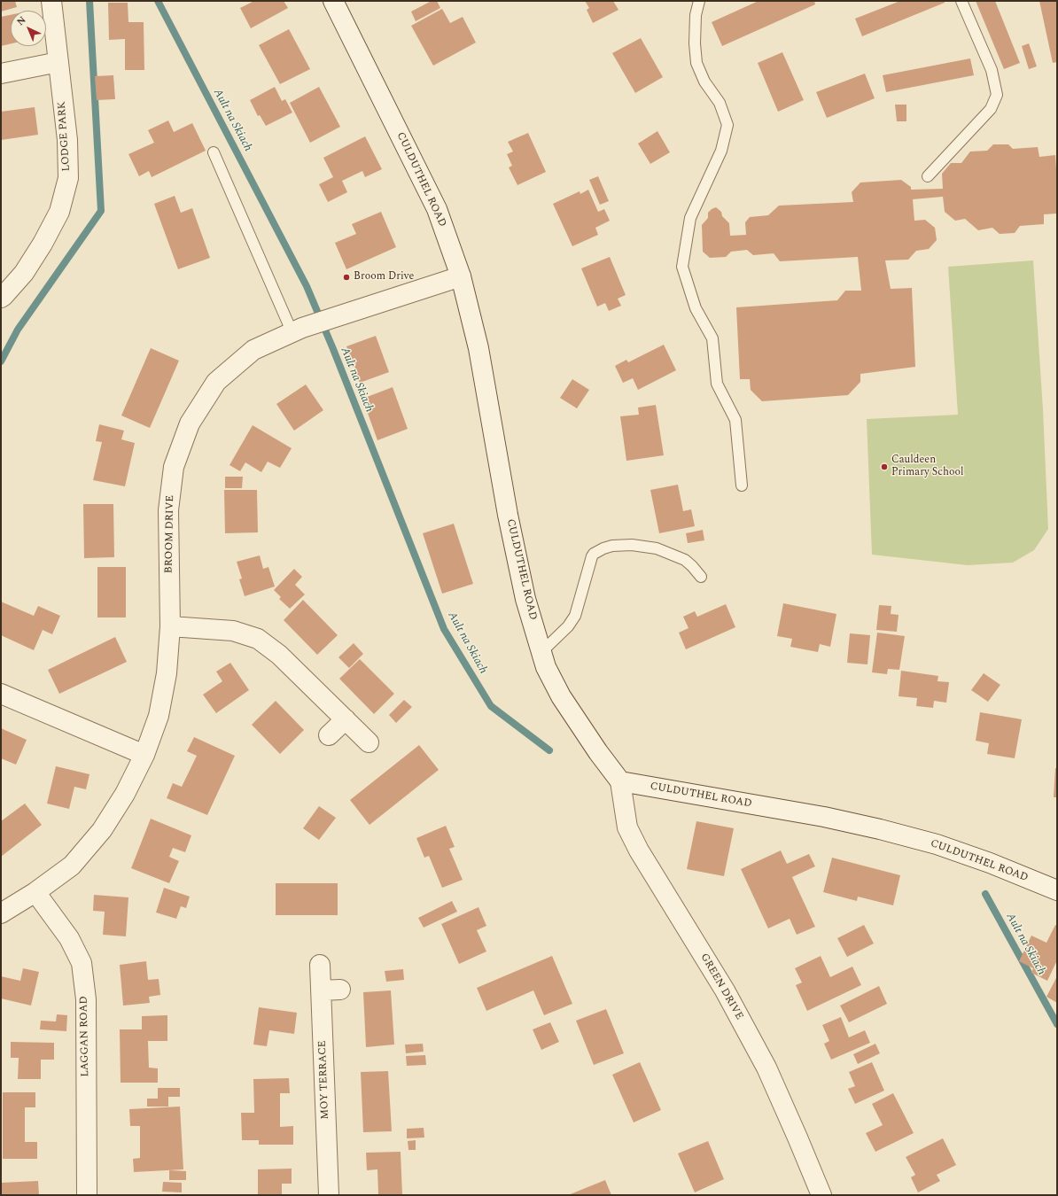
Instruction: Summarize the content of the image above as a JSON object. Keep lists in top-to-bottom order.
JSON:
{
  "streets": {
    "street": [
      "LODGE PARK",
      "CULDUTHEL ROAD",
      "BROOM DRIVE",
      "GREEN DRIVE",
      "LAGGAN ROAD",
      "MOY TERRACE"
    ]
  },
  "crossings": [
    ["CULDUTHEL ROAD", "BROOM DRIVE"],
    ["CULDUTHEL ROAD", "GREEN DRIVE"],
    ["BROOM DRIVE", "LAGGAN ROAD"]
  ],
  "water": ["Ault na Skiach"],
  "places": ["Broom Drive", "Cauldeen Primary School"],
  "north": "top left"
}
